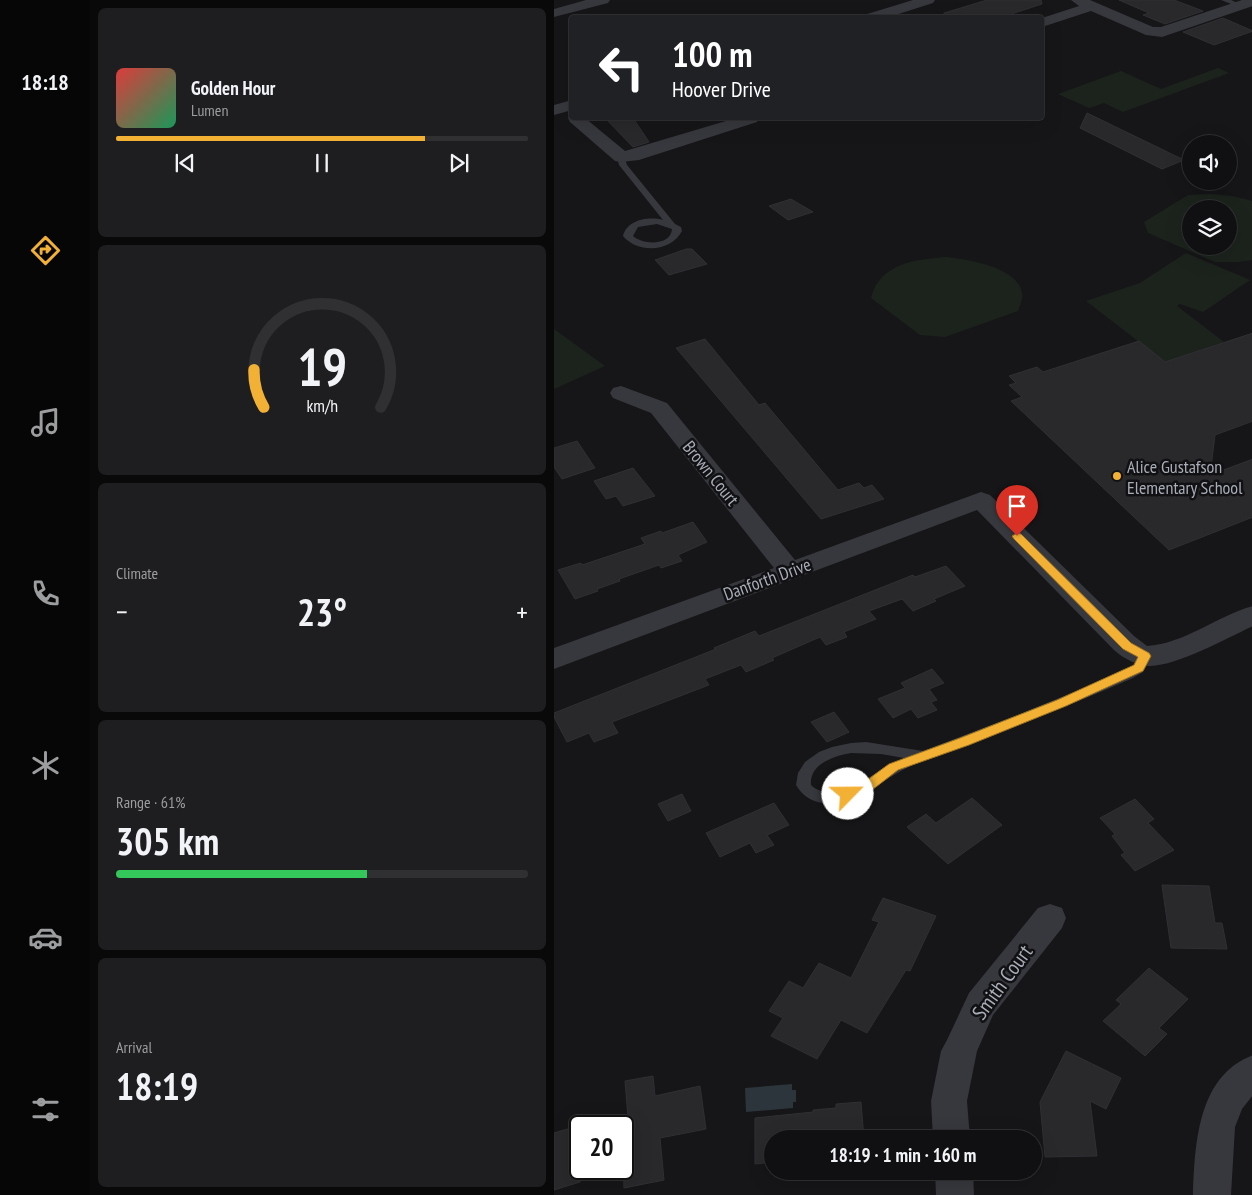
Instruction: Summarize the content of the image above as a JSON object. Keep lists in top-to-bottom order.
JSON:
{
  "streets": {
    "street": ["Brown Court", "Danforth Drive", "Smith Court"]
  },
  "crossings": [
    ["Brown Court", "Danforth Drive"]
  ],
  "places": ["Alice Gustafson Elementary School"],
  "page": {
    "tabs": "18:18",
    "turn": ["100 m", "Hoover Drive"],
    "song": ["Golden Hour", "Lumen"],
    "tile": [
      "Climate",
      ["Range · 61%", "305 km"],
      ["Arrival", "18:19"]
    ],
    "heat": ["−", "23°", "+"],
    "limit": "20",
    "trip": "18:19 · 1 min · 160 m",
    "gauge": ["19", "km/h"]
  }
}
